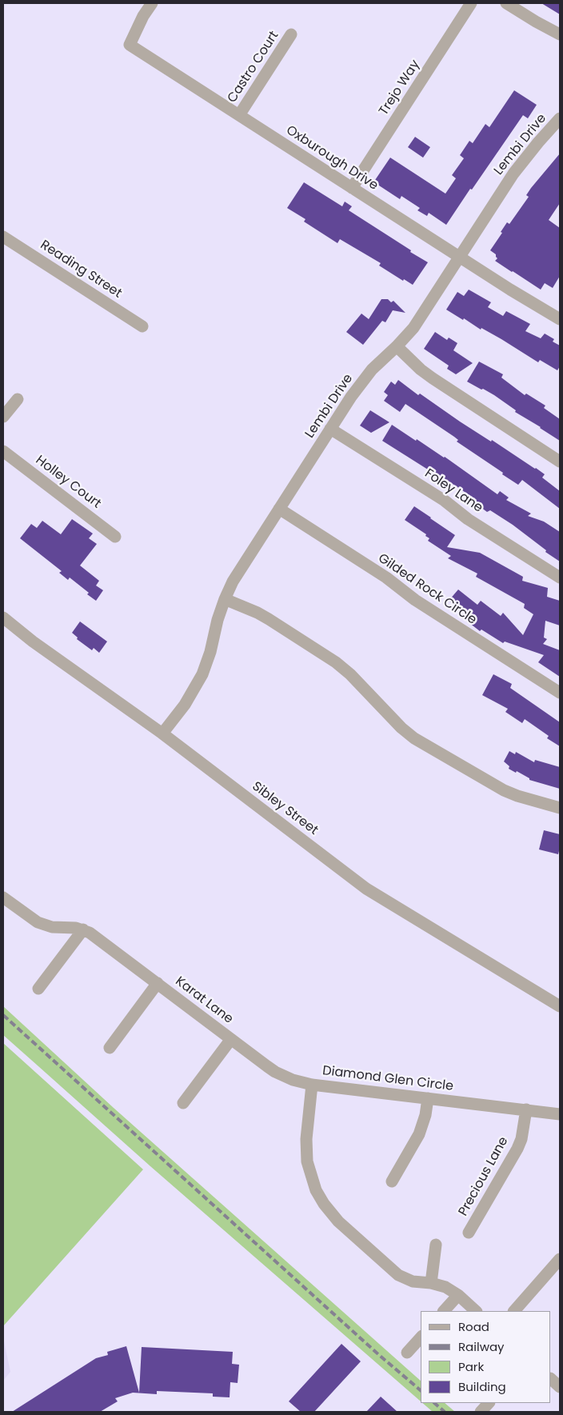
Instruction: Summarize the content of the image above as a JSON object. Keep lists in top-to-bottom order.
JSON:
{
  "streets": {
    "street": [
      "Castro Court",
      "Trejo Way",
      "Lembi Drive",
      "Oxburough Drive",
      "Reading Street",
      "Holley Court",
      "Foley Lane",
      "Gilded Rock Circle",
      "Sibley Street",
      "Karat Lane",
      "Diamond Glen Circle",
      "Precious Lane"
    ]
  },
  "crossings": [
    ["Castro Court", "Oxburough Drive"],
    ["Trejo Way", "Oxburough Drive"],
    ["Lembi Drive", "Oxburough Drive"],
    ["Lembi Drive", "Foley Lane"],
    ["Lembi Drive", "Gilded Rock Circle"],
    ["Lembi Drive", "Sibley Street"],
    ["Karat Lane", "Diamond Glen Circle"],
    ["Diamond Glen Circle", "Precious Lane"]
  ],
  "legend": [
    "Road",
    "Railway",
    "Park",
    "Building"
  ]
}
